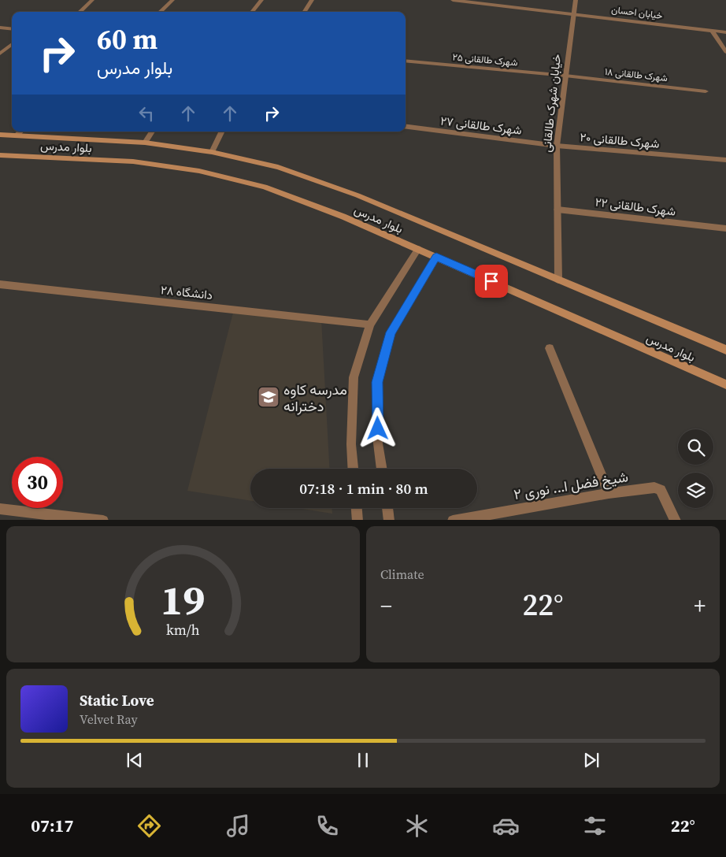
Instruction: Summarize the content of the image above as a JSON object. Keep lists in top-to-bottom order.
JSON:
{
  "streets": {
    "main road": ["بلوار مدرس"],
    "street": [
      "خیابان احسان",
      "شهرک طالقانی ۲۵",
      "شهرک طالقانی ۱۸",
      "خیابان شهرک طالقانی",
      "شهرک طالقانی ۲۷",
      "شهرک طالقانی ۲۰",
      "شهرک طالقانی ۲۲",
      "دانشگاه ۲۸",
      "شیخ فضل ا... نوری ۲"
    ]
  },
  "crossings": [
    ["خیابان احسان", "خیابان شهرک طالقانی"],
    ["شهرک طالقانی ۲۵", "شهرک طالقانی ۱۸"],
    ["شهرک طالقانی ۲۵", "خیابان شهرک طالقانی"],
    ["شهرک طالقانی ۱۸", "خیابان شهرک طالقانی"],
    ["خیابان شهرک طالقانی", "شهرک طالقانی ۲۷"],
    ["خیابان شهرک طالقانی", "شهرک طالقانی ۲۰"],
    ["خیابان شهرک طالقانی", "بلوار مدرس"],
    ["خیابان شهرک طالقانی", "شهرک طالقانی ۲۲"],
    ["شهرک طالقانی ۲۷", "شهرک طالقانی ۲۰"]
  ],
  "places": {
    "school or university": ["مدرسه کاوه دخترانه"]
  },
  "page": {
    "turn": ["60 m", "بلوار مدرس"],
    "limit": "30",
    "trip": "07:18 · 1 min · 80 m",
    "tile": "Climate",
    "heat": ["−", "22°", "+"],
    "song": ["Static Love", "Velvet Ray"],
    "tabs": ["07:17", "22°"],
    "gauge": ["19", "km/h"]
  }
}
